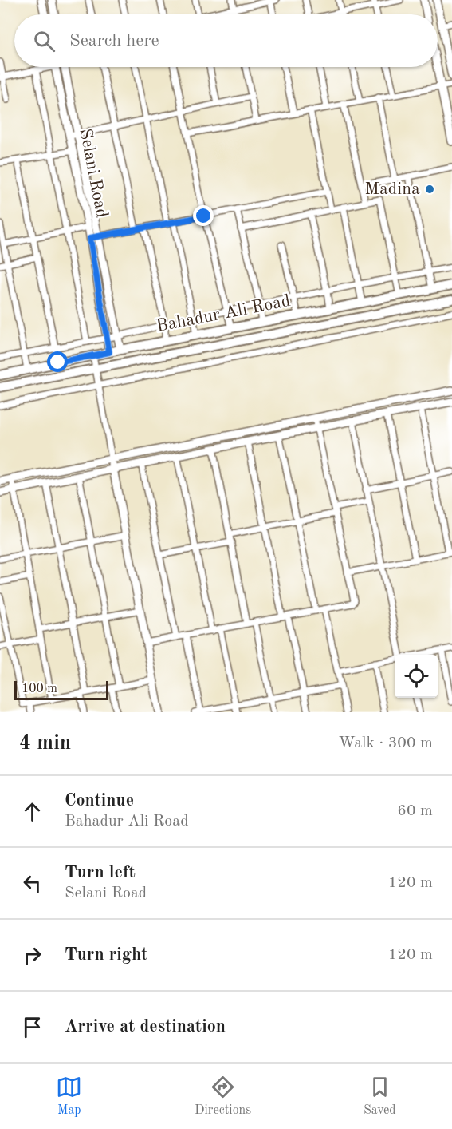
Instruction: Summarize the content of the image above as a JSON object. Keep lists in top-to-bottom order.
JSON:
{
  "streets": {
    "main road": ["Bahadur Ali Road"],
    "street": ["Selani Road"]
  },
  "crossings": [
    ["Selani Road", "Bahadur Ali Road"]
  ],
  "places": ["Madina"],
  "scale_bar": "100 m",
  "page": {
    "search": "Search here",
    "scale": "100 m",
    "heading": ["4 min", "Walk · 300 m"],
    "list": [
      ["Continue", "Bahadur Ali Road", "60 m"],
      ["Turn left", "Selani Road", "120 m"],
      ["Turn right", "120 m"],
      "Arrive at destination"
    ],
    "nav": ["Map", "Directions", "Saved"]
  }
}
